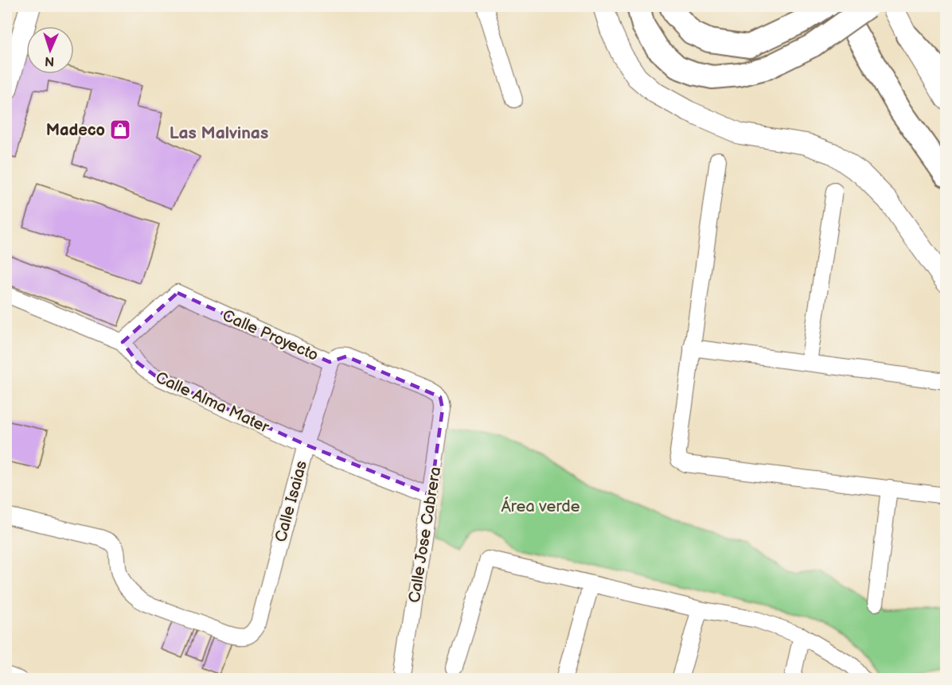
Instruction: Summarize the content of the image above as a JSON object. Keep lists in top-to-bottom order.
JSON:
{
  "streets": {
    "street": [
      "Calle Proyecto",
      "Calle Alma Mater",
      "Calle Isaias",
      "Calle Jose Cabrera"
    ]
  },
  "crossings": [
    ["Calle Proyecto", "Calle Alma Mater"],
    ["Calle Proyecto", "Calle Isaias"],
    ["Calle Proyecto", "Calle Jose Cabrera"],
    ["Calle Alma Mater", "Calle Isaias"],
    ["Calle Alma Mater", "Calle Jose Cabrera"]
  ],
  "districts": ["Las Malvinas"],
  "parks": ["Área verde"],
  "places": {
    "shop": ["Madeco"]
  },
  "north": "bottom"
}
